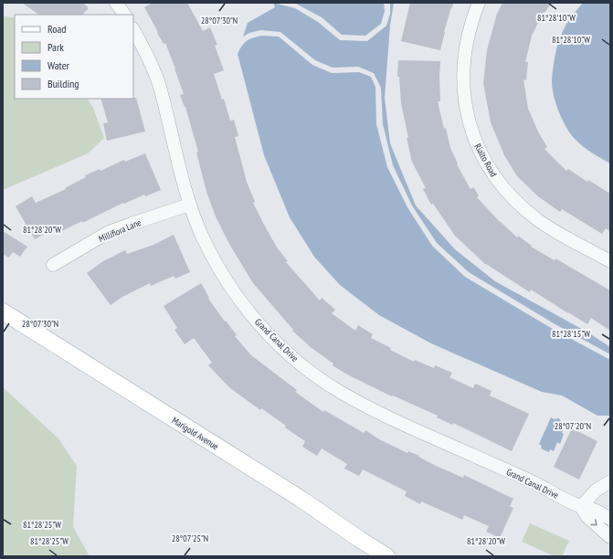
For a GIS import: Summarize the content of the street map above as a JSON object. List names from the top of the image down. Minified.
{"streets":{"main road":["Marigold Avenue"],"street":["Rialto Road","Millifiora Lane","Grand Canal Drive"]},"crossings":[["Millifiora Lane","Grand Canal Drive"]],"legend":["Road","Park","Water","Building"],"coordinates":["81°28'10\"W","28°07'30\"N","81°28'20\"W","81°28'15\"W","28°07'20\"N","81°28'25\"W","28°07'25\"N"]}
